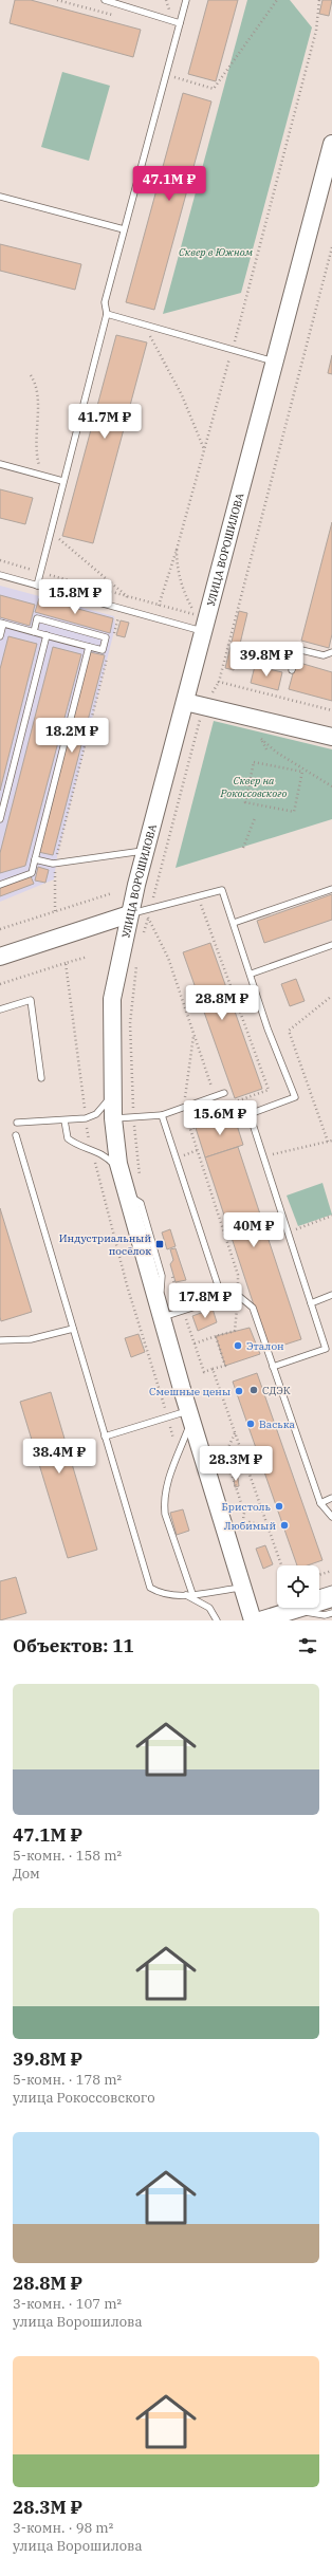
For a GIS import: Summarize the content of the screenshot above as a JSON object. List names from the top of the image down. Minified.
{"streets":{"main road":["УЛИЦА ВОРОШИЛОВА"]},"parks":["Сквер в Южном","Сквер на Рокоссовского"],"places":{"transit":["Индустриальный посёлок"],"other":["Эталон","СДЭК","Смешные цены","Васька","Бристоль","Любимый"]},"page":{"price":["47.1M ₽","41.7M ₽","15.8M ₽","39.8M ₽","18.2M ₽","28.8M ₽","15.6M ₽","40M ₽","17.8M ₽","38.4M ₽","28.3M ₽"],"heading":"Объектов: 11","list":[{"name":"47.1M ₽","note":"5-комн. · 158 m² · Дом"},{"name":"39.8M ₽","note":"5-комн. · 178 m² · улица Рокоссовского"},{"name":"28.8M ₽","note":"3-комн. · 107 m² · улица Ворошилова"},{"name":"28.3M ₽","note":"3-комн. · 98 m² · улица Ворошилова"}]}}
